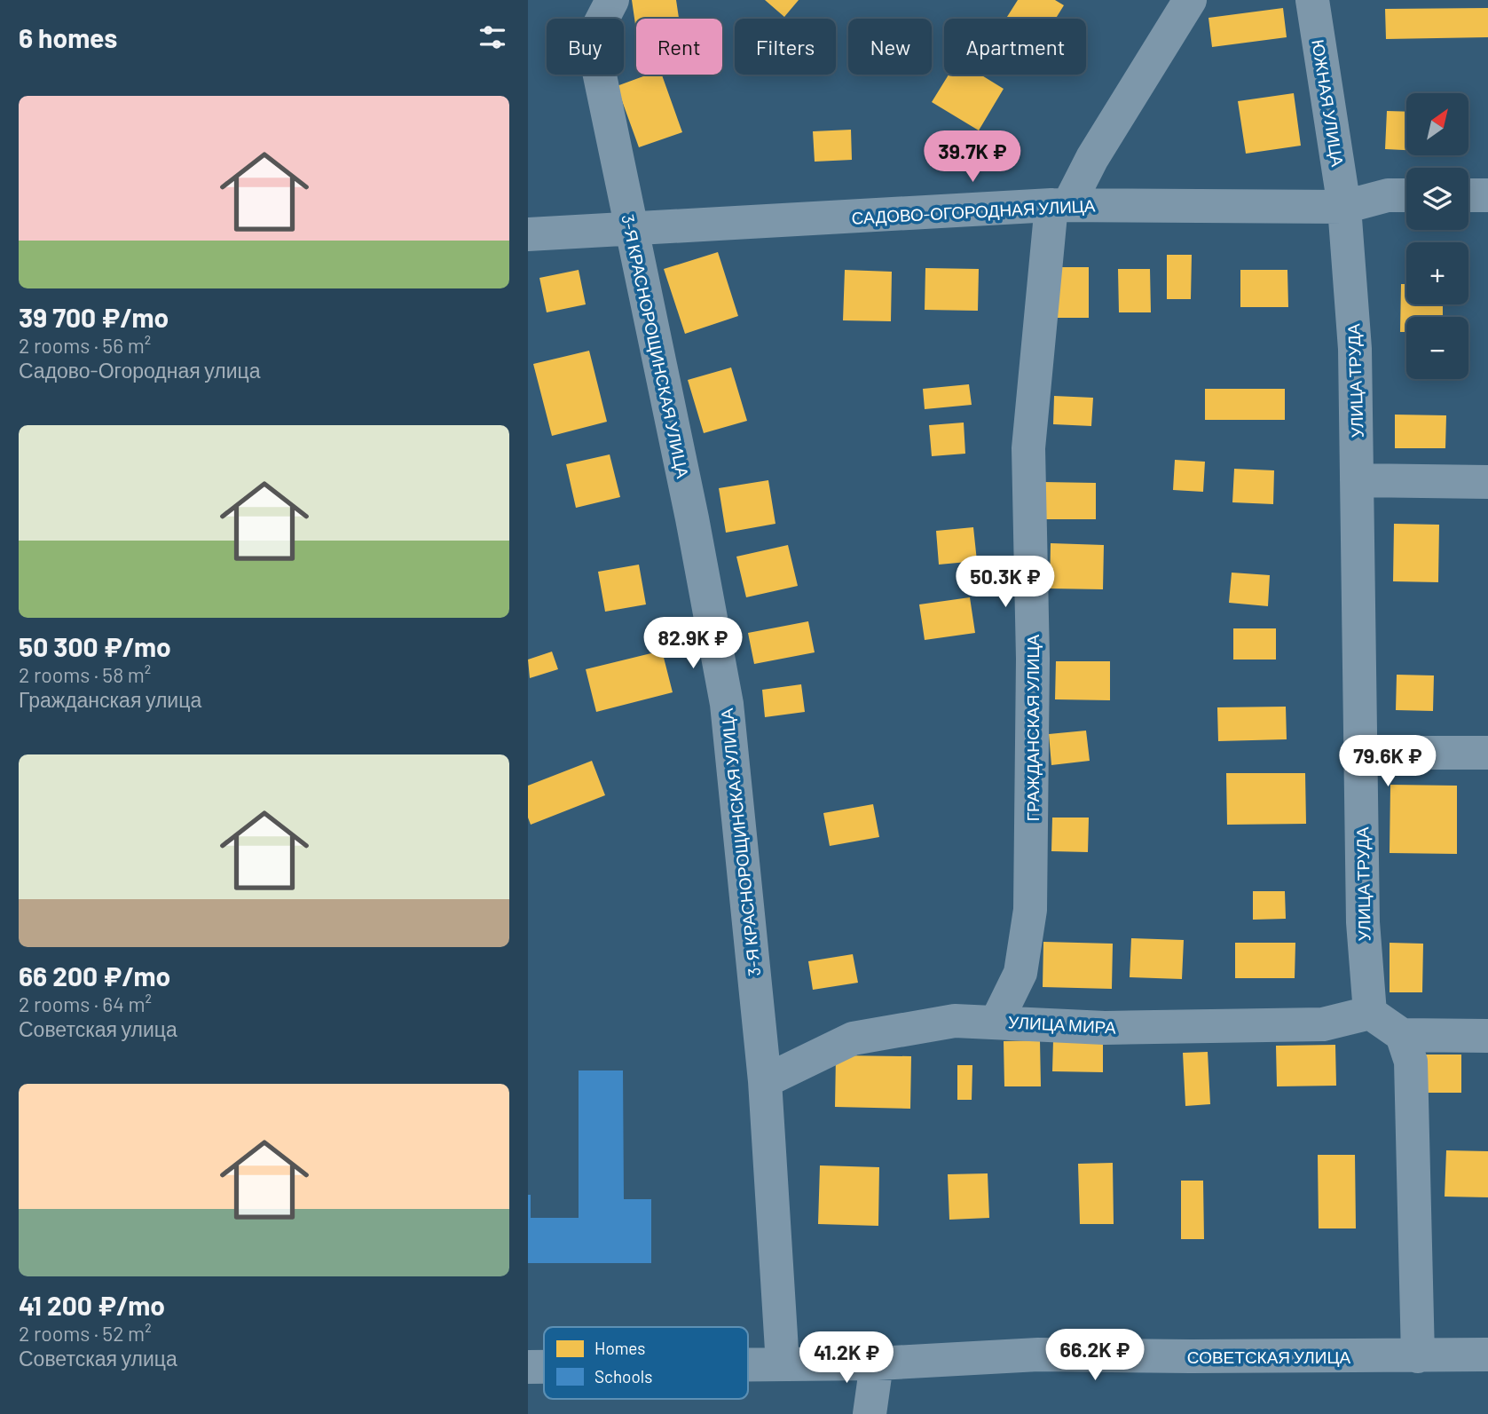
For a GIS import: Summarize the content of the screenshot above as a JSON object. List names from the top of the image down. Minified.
{"streets":{"street":["ЮЖНАЯ УЛИЦА","САДОВО-ОГОРОДНАЯ УЛИЦА","3-Я КРАСНОРОЩИНСКАЯ УЛИЦА","УЛИЦА ТРУДА","ГРАЖДАНСКАЯ УЛИЦА","УЛИЦА МИРА","СОВЕТСКАЯ УЛИЦА"]},"crossings":[["ЮЖНАЯ УЛИЦА","САДОВО-ОГОРОДНАЯ УЛИЦА"],["ЮЖНАЯ УЛИЦА","УЛИЦА ТРУДА"],["САДОВО-ОГОРОДНАЯ УЛИЦА","3-Я КРАСНОРОЩИНСКАЯ УЛИЦА"],["САДОВО-ОГОРОДНАЯ УЛИЦА","УЛИЦА ТРУДА"],["САДОВО-ОГОРОДНАЯ УЛИЦА","ГРАЖДАНСКАЯ УЛИЦА"],["3-Я КРАСНОРОЩИНСКАЯ УЛИЦА","УЛИЦА МИРА"],["3-Я КРАСНОРОЩИНСКАЯ УЛИЦА","СОВЕТСКАЯ УЛИЦА"],["УЛИЦА ТРУДА","УЛИЦА МИРА"],["ГРАЖДАНСКАЯ УЛИЦА","УЛИЦА МИРА"]],"legend":["Homes","Schools"],"north":"top right","page":{"heading":"6 homes","chip":["Buy","Rent","Filters","New","Apartment"],"list":[{"name":"39 700 ₽/mo","note":"2 rooms · 56 m² · Садово-Огородная улица"},{"name":"50 300 ₽/mo","note":"2 rooms · 58 m² · Гражданская улица"},{"name":"66 200 ₽/mo","note":"2 rooms · 64 m² · Советская улица"},{"name":"41 200 ₽/mo","note":"2 rooms · 52 m² · Советская улица"}],"map_buttons":["+","−"],"price":["39.7K ₽","50.3K ₽","82.9K ₽","79.6K ₽","66.2K ₽","41.2K ₽"]}}
